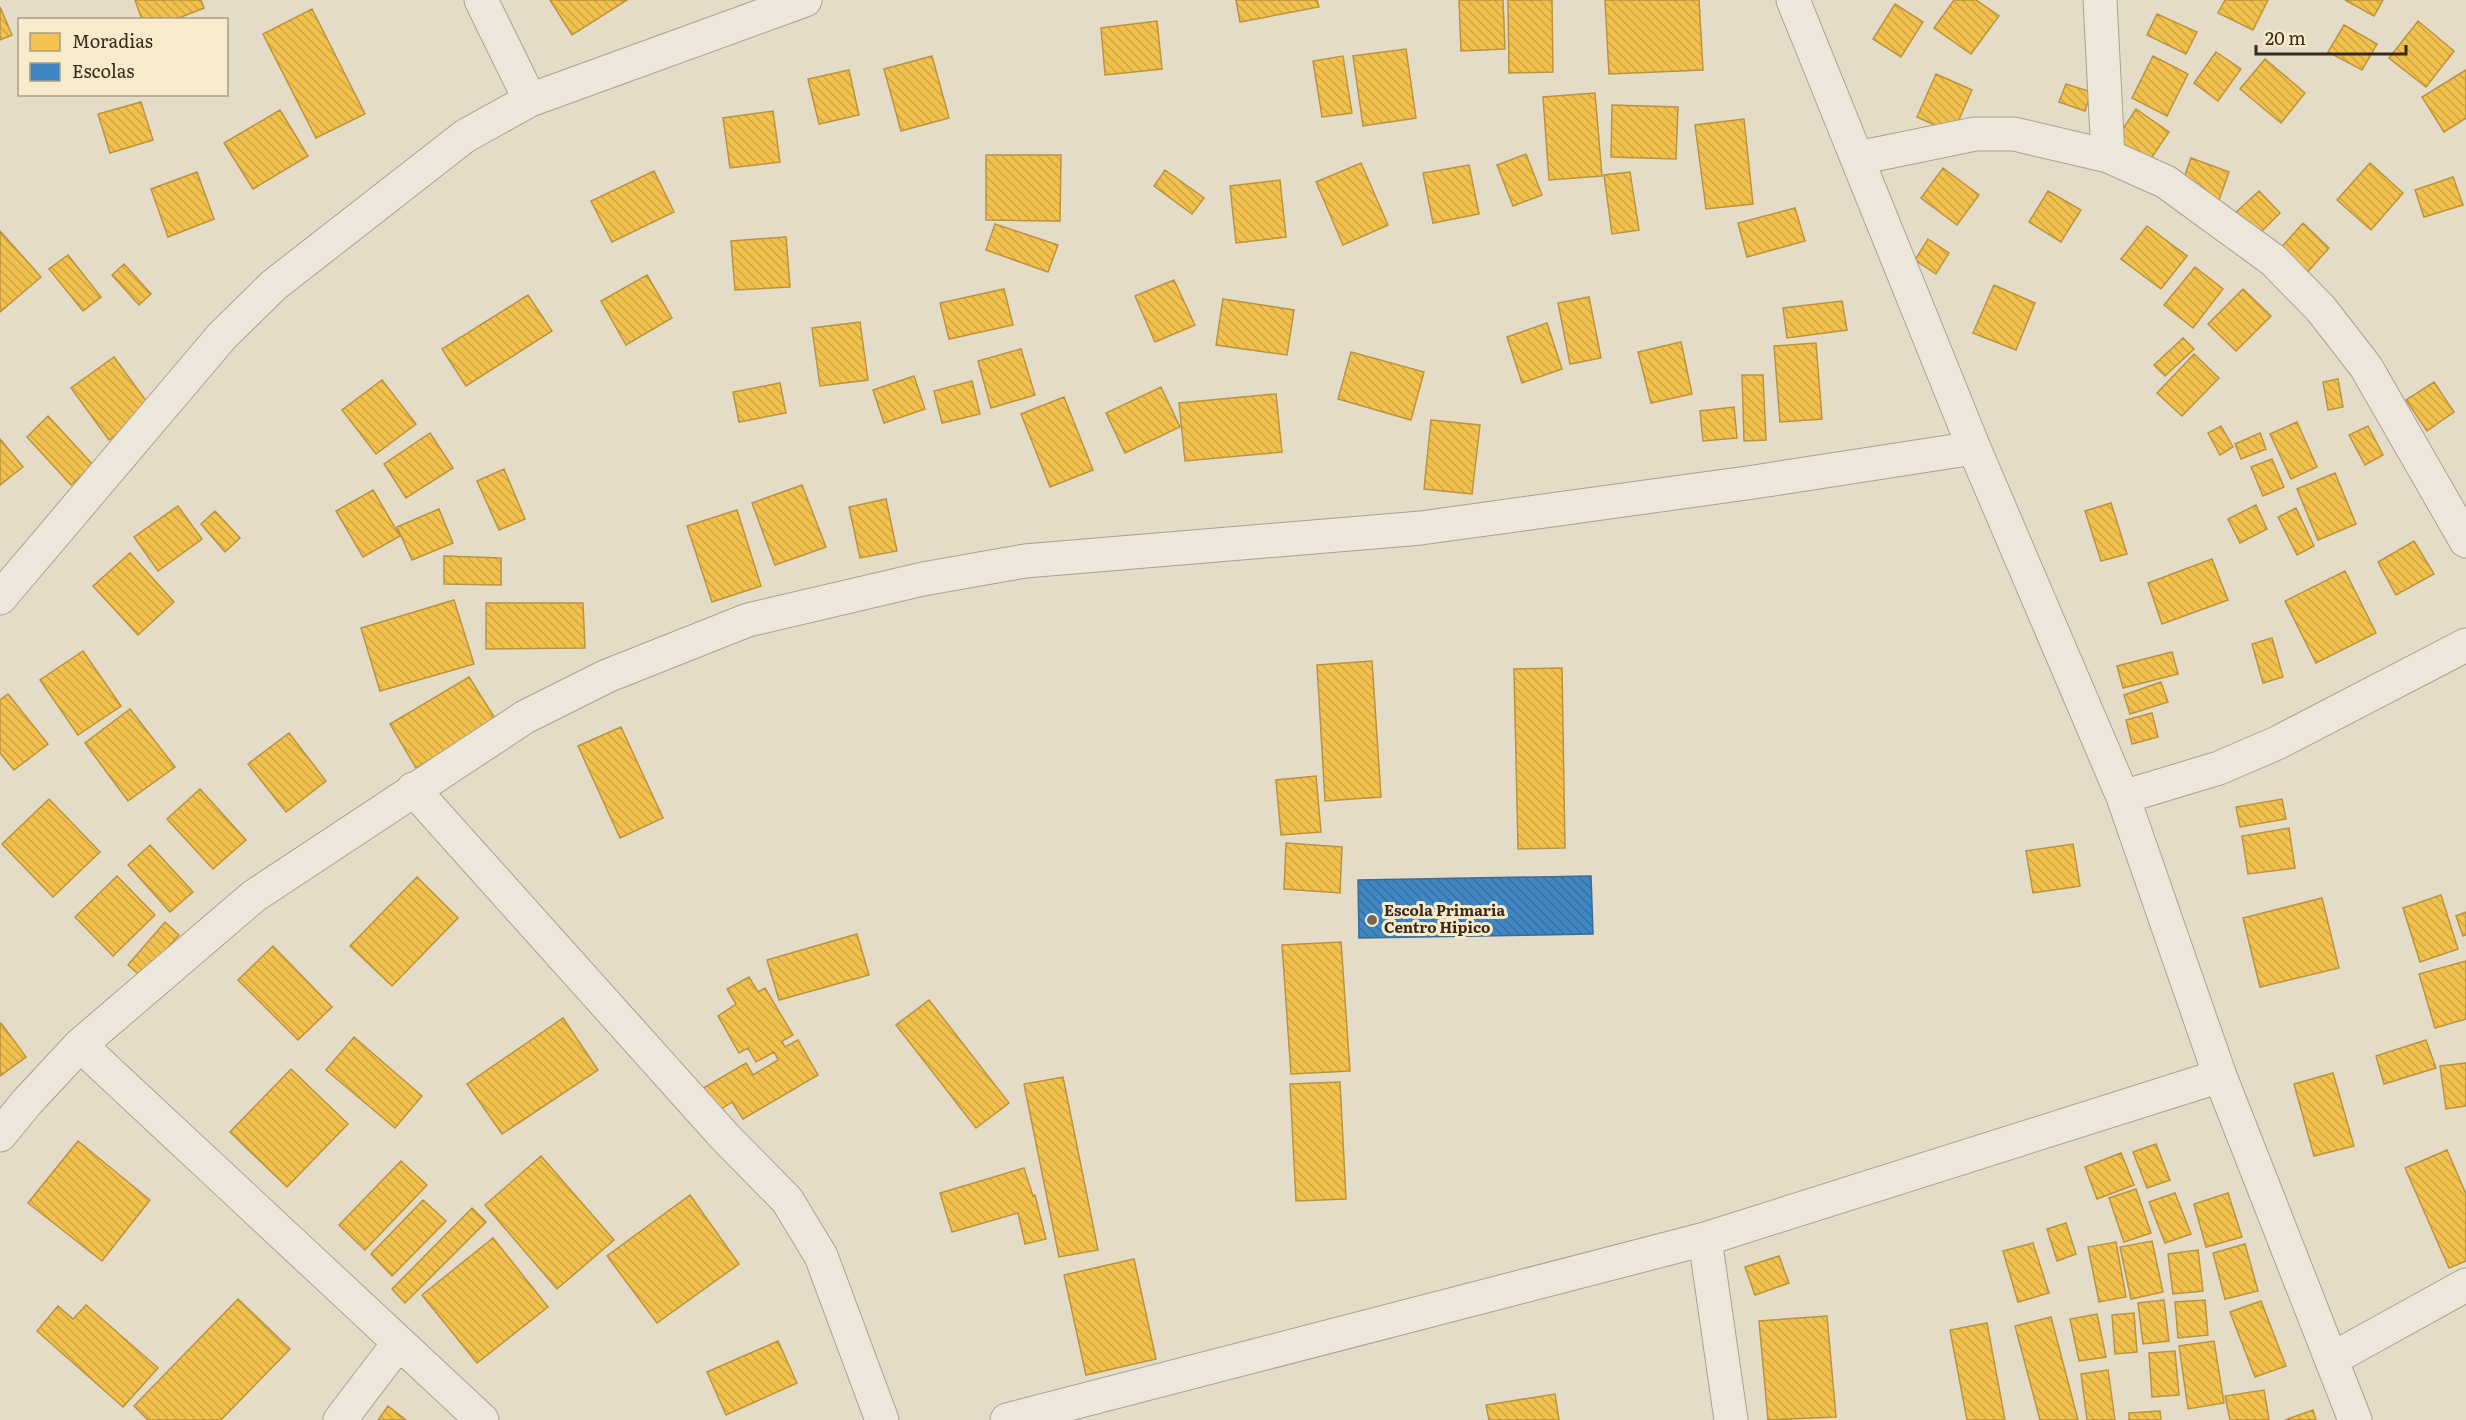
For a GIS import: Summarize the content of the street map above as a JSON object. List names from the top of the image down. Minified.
{"places":["Escola Primaria Centro Hipico"],"legend":["Moradias","Escolas"],"scale_bar":"20 m"}
